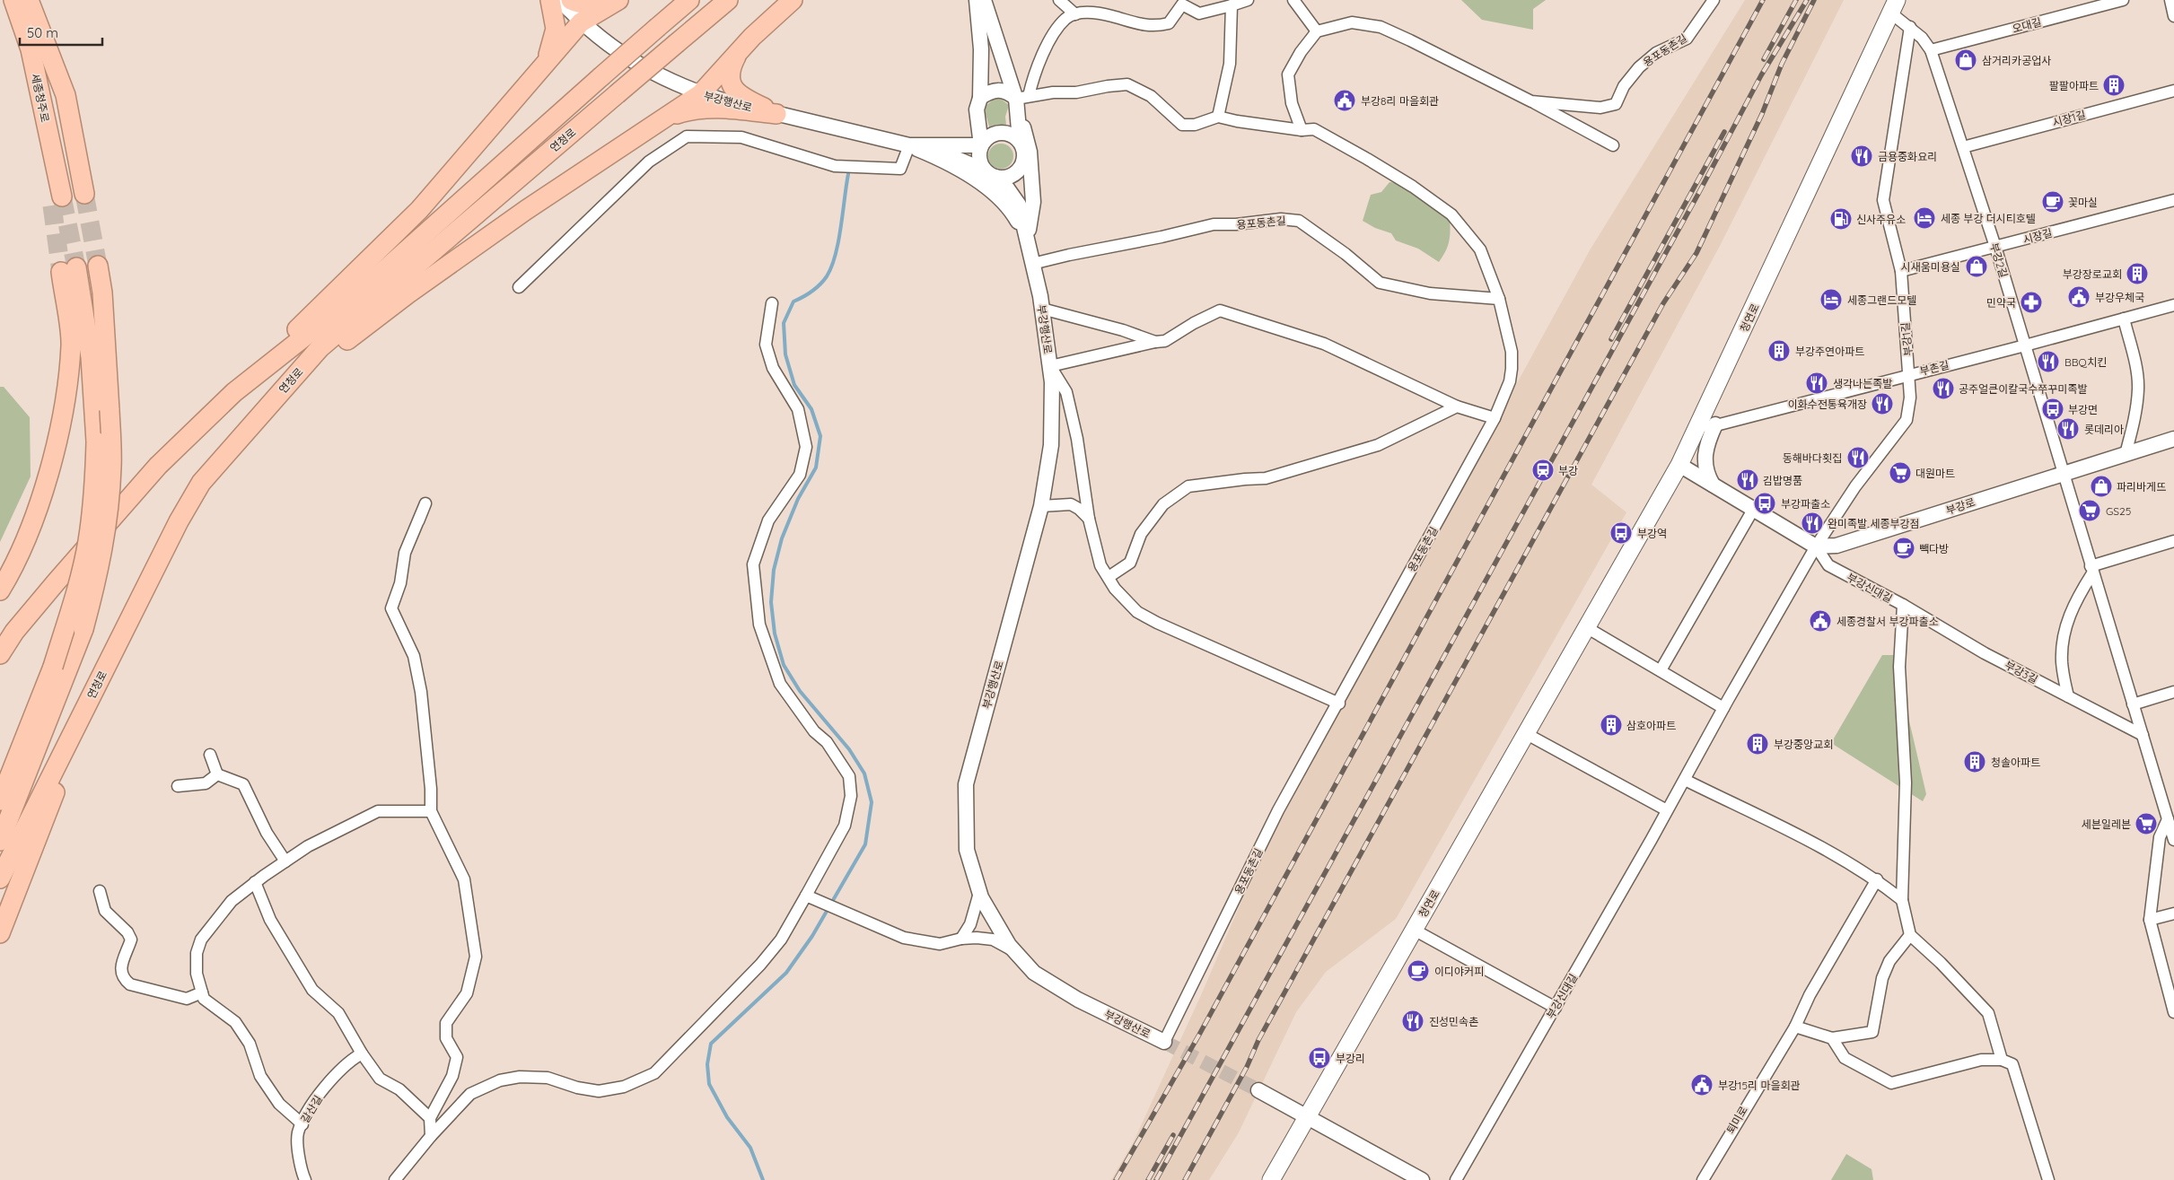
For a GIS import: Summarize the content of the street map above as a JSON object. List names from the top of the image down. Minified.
{"streets":{"highway":["세종청주로","연청로"],"main road":["청연로"],"street":["오대길","용포동촌길","부강행산로","시장1길","시장길","부강2길","부강1길","부촌길","부강로","부강신대길","부강3길","갈산길","퇴미로"]},"crossings":[["오대길","부강2길"],["용포동촌길","부강행산로"],["시장1길","부강2길"],["시장길","부강2길"],["시장길","부강1길"],["부강2길","청연로"],["부강2길","부강1길"],["부강2길","부촌길"],["부강2길","부강로"],["청연로","부촌길"],["부강1길","부촌길"],["부강1길","부강로"],["부강1길","부강신대길"],["부강로","부강신대길"],["부강신대길","부강3길"]],"places":{"shop":["삼거리카공업사","시새움미용실","파리바게뜨"],"building":["팔팔아파트","부강장로교회","부강주연아파트","삼호아파트","부강중앙교회","청솔아파트"],"public building":["부강8리 마을회관","부강우체국","세종경찰서 부강파출소","부강15리 마을회관"],"restaurant":["금용중화요리","BBQ치킨","생각나는족발","공주얼큰이칼국수쭈꾸미족발","이화수전통육개장","롯데리아","동해바다횟집","김밥명품","완미족발 세종부강점","진성민속촌"],"cafe":["꽃마실","빽다방","이디야커피"],"hotel":["세종 부강 더시티호텔","세종그랜드모텔"],"fuel station":["신사주유소"],"pharmacy":["민약국"],"bus stop":["부강면","부강파출소","부강역","부강리"],"station":["부강"],"supermarket":["대원마트","GS25","세븐일레븐"]},"scale_bar":"50 m"}
